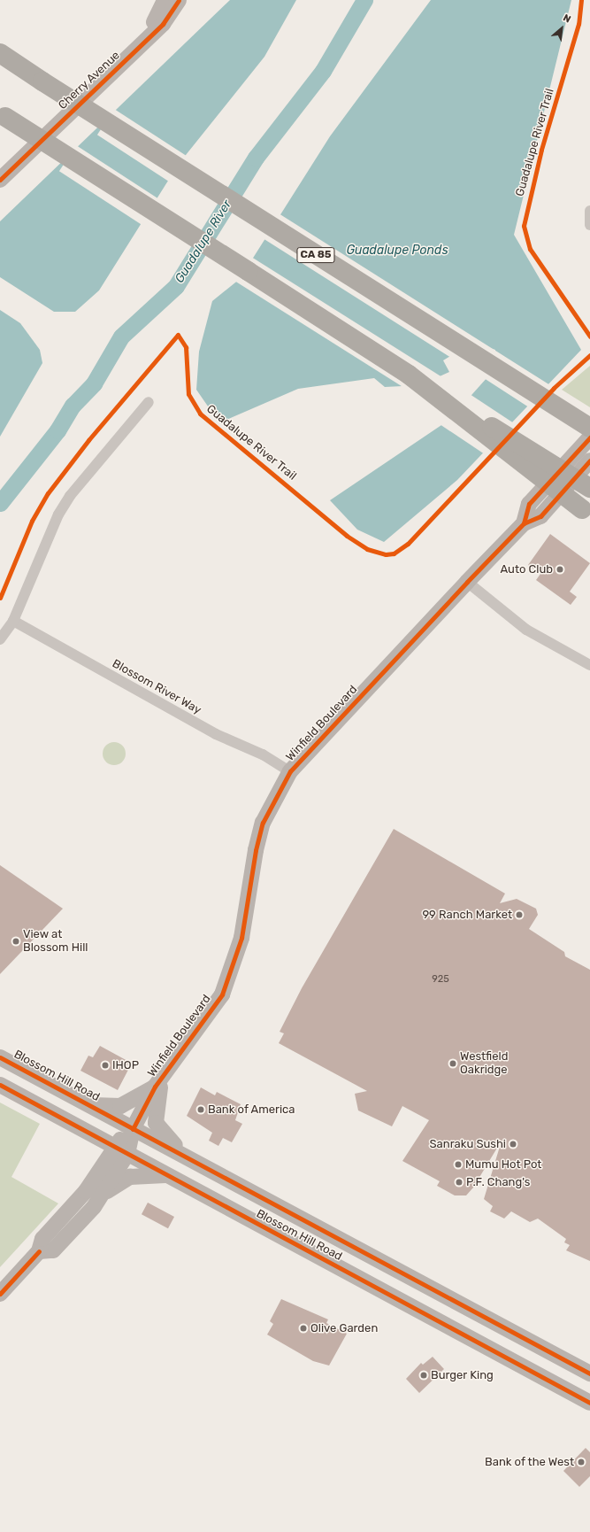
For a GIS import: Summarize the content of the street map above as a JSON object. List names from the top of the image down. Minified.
{"streets":{"highway":["CA 85"],"street":["Cherry Avenue","Blossom River Way","Winfield Boulevard","Blossom Hill Road"],"cycle path":["Guadalupe River Trail"]},"crossings":[["Blossom River Way","Winfield Boulevard"],["Winfield Boulevard","Blossom Hill Road"]],"water":["Guadalupe River","Guadalupe Ponds"],"places":["Auto Club","99 Ranch Market","View at Blossom Hill","Westfield Oakridge","IHOP","Bank of America","Sanraku Sushi","Mumu Hot Pot","P.F. Chang's","Olive Garden","Burger King","Bank of the West"],"house_numbers":["925"],"north":"top right"}
